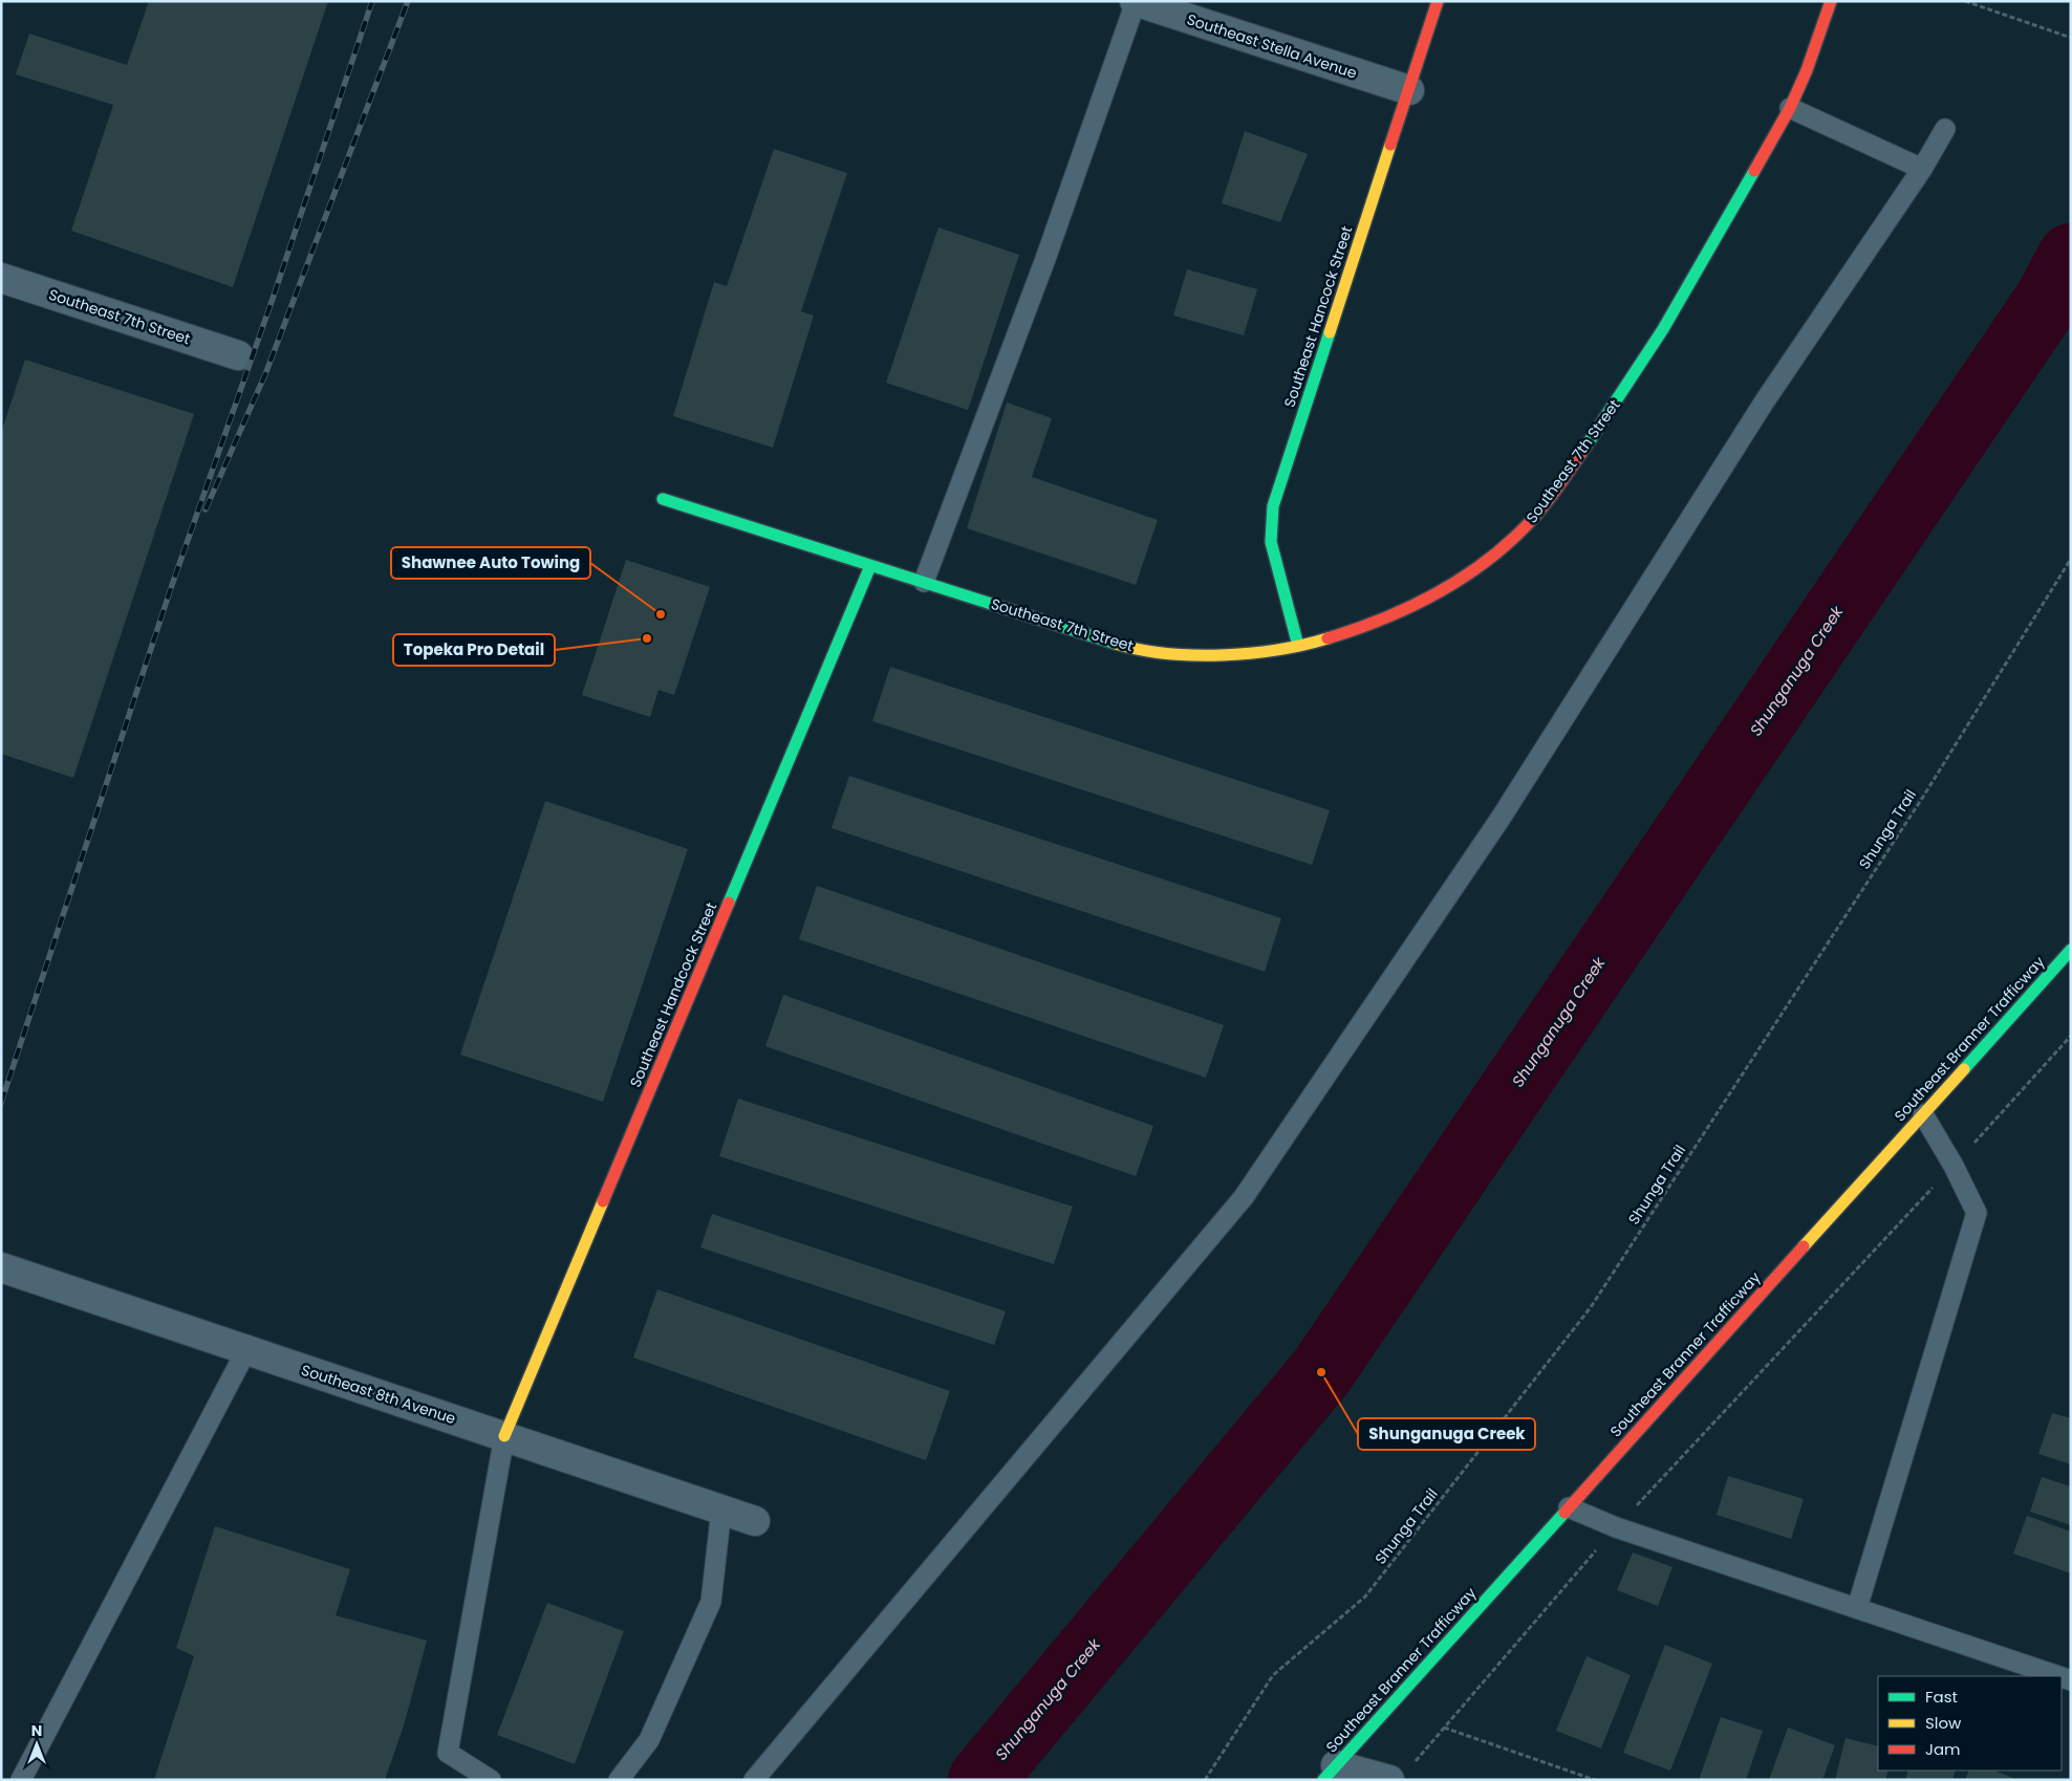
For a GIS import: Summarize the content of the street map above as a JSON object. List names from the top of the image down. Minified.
{"streets":{"street":["Southeast Stella Avenue","Southeast 7th Street","Southeast Hancock Street","Southeast Handcock Street","Southeast Branner Trafficway","Southeast 8th Avenue"],"path":["Shunga Trail"]},"crossings":[["Southeast Stella Avenue","Southeast Hancock Street"],["Southeast 7th Street","Southeast Hancock Street"],["Southeast 7th Street","Southeast Handcock Street"],["Southeast Handcock Street","Southeast 8th Avenue"]],"water":["Shunganuga Creek"],"places":["Shawnee Auto Towing","Topeka Pro Detail","Shunganuga Creek"],"legend":["Fast","Slow","Jam"],"north":"top"}
